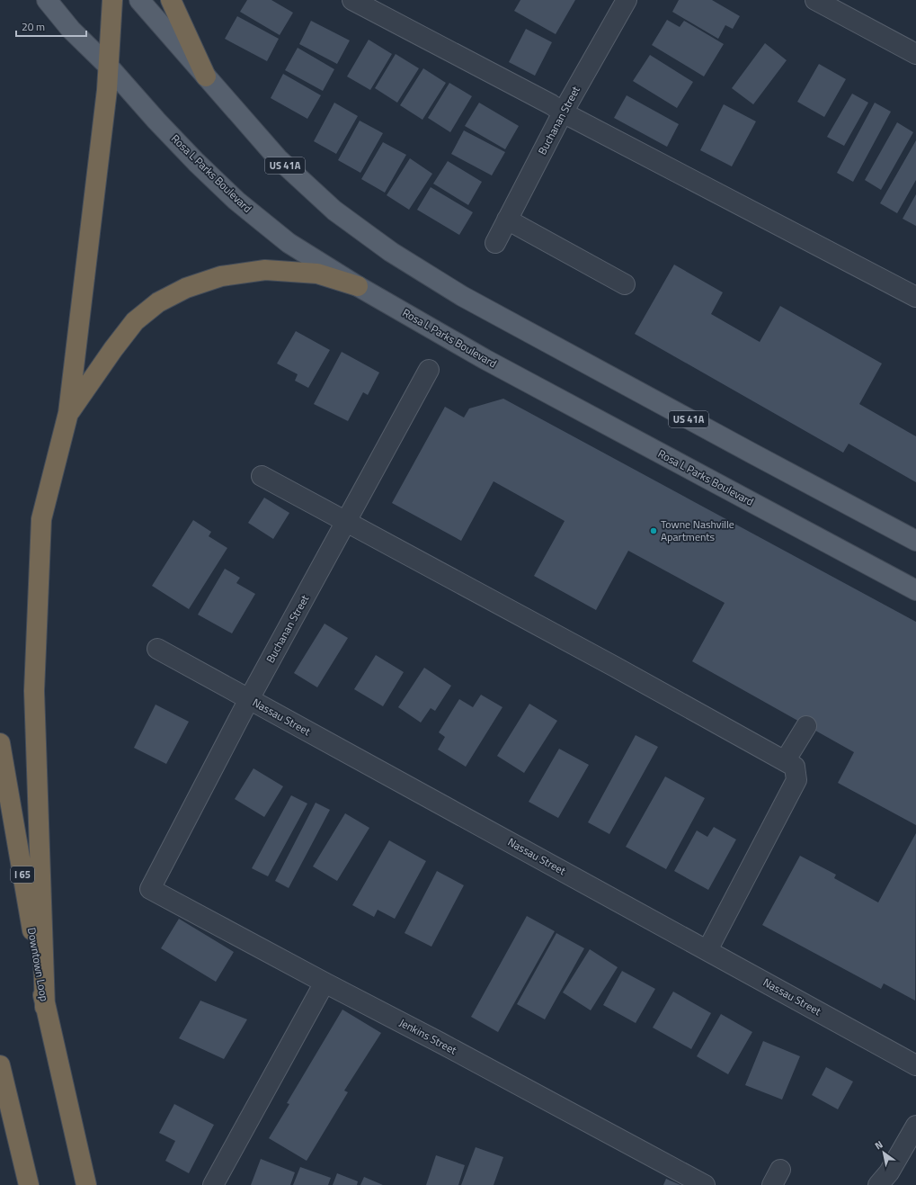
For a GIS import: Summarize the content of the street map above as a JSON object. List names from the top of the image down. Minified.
{"streets":{"highway":["I 65","Downtown Loop"],"main road":["US 41A","Rosa L Parks Boulevard"],"street":["Buchanan Street","Nassau Street","Jenkins Street"]},"crossings":[["Buchanan Street","Nassau Street"],["Buchanan Street","Jenkins Street"]],"places":["Towne Nashville Apartments"],"scale_bar":"20 m","north":"top left"}
